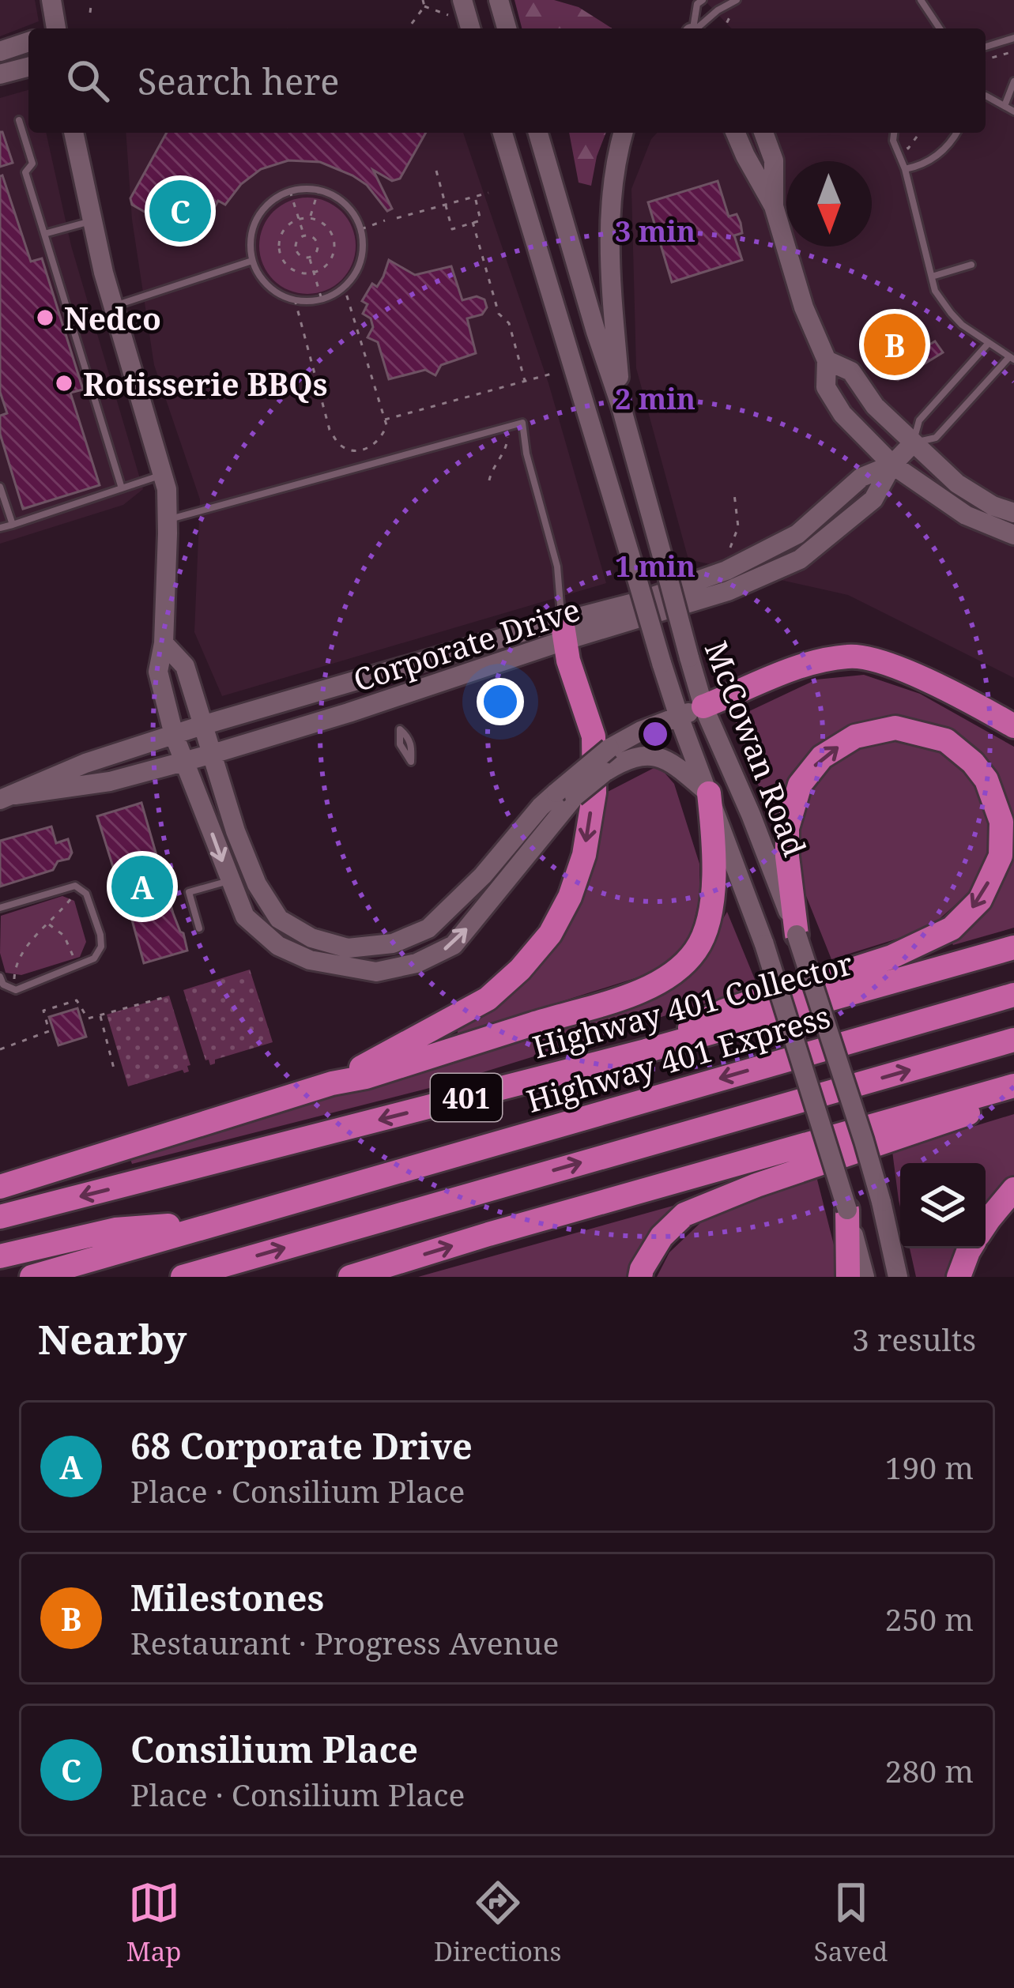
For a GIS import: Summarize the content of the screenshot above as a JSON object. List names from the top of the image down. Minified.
{"streets":{"highway":["Highway 401 Collector","Highway 401 Express","401"],"street":["Corporate Drive","McCowan Road"]},"places":["Nedco","Rotisserie BBQs"],"north":"bottom","page":{"search":"Search here","pins":["C","B","A"],"heading":["Nearby","3 results"],"list":[{"mark":"A","name":"68 Corporate Drive","note":"Place · Consilium Place","value":"190 m"},{"mark":"B","name":"Milestones","note":"Restaurant · Progress Avenue","value":"250 m"},{"mark":"C","name":"Consilium Place","note":"Place · Consilium Place","value":"280 m"}],"nav":["Map","Directions","Saved"]},"rings":["3 min","2 min","1 min"]}
